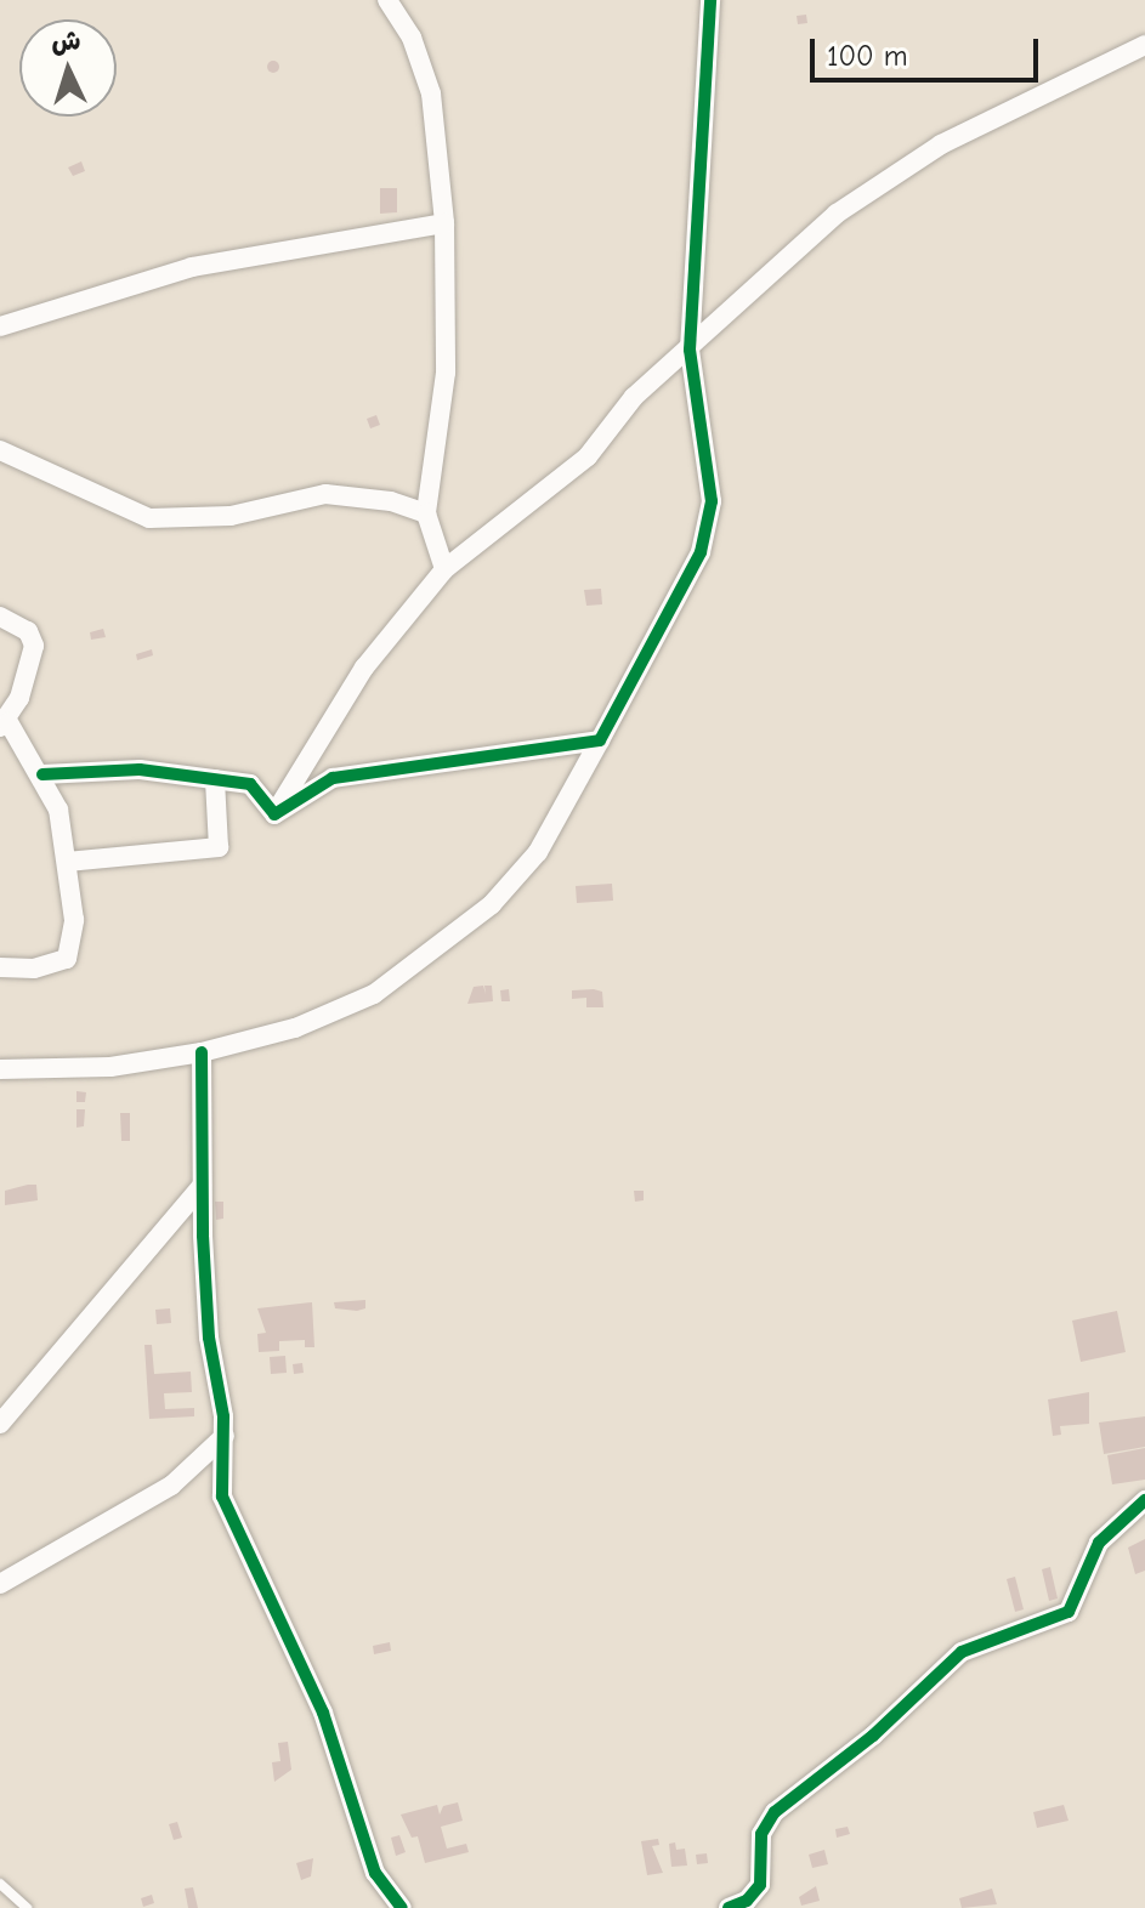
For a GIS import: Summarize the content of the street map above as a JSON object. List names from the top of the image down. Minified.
{"scale_bar":"100 m","north":"top"}
